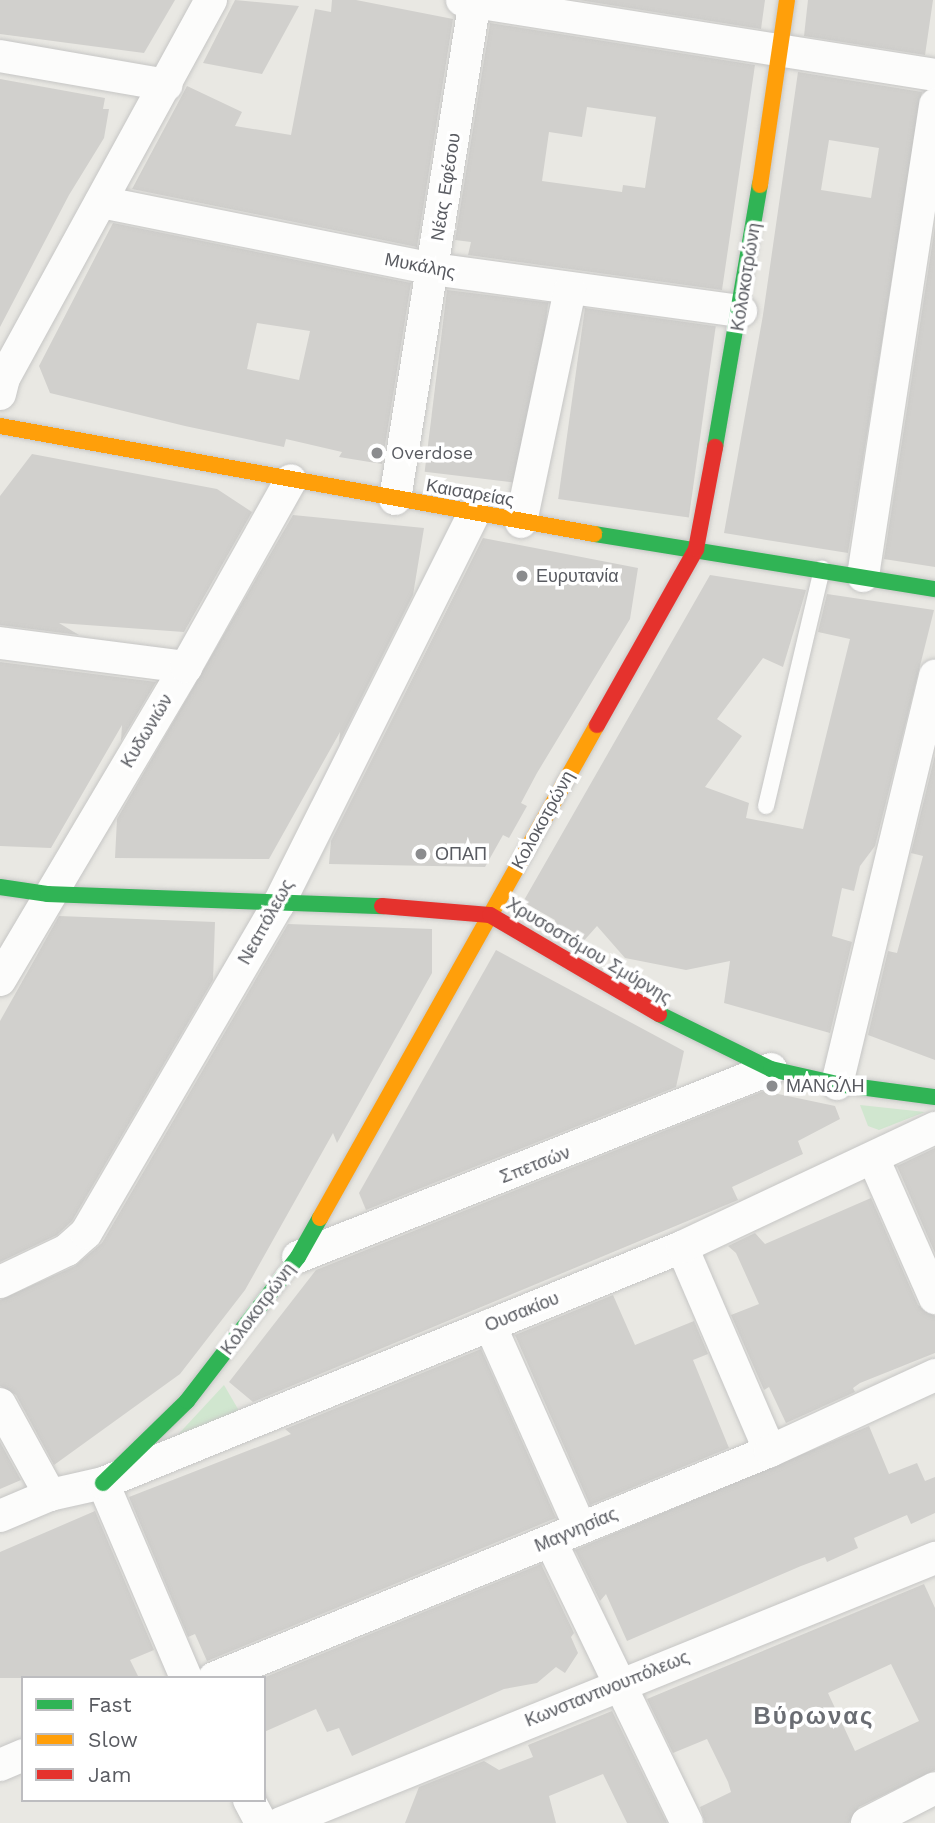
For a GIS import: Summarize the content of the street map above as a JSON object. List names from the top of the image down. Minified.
{"streets":{"street":["Νέας Εφέσου","Μυκάλης","Κολοκοτρώνη","Καισαρείας","Κυδωνιών","Νεαπόλεως","Χρυσοστόμου Σμύρνης","Σπετσών","Ουσακίου","Μαγνησίας","Κωνσταντινουπόλεως"]},"crossings":[["Νέας Εφέσου","Μυκάλης"],["Νέας Εφέσου","Καισαρείας"],["Μυκάλης","Κολοκοτρώνη"],["Κολοκοτρώνη","Καισαρείας"],["Κολοκοτρώνη","Χρυσοστόμου Σμύρνης"],["Κολοκοτρώνη","Σπετσών"],["Κολοκοτρώνη","Ουσακίου"],["Καισαρείας","Κυδωνιών"],["Καισαρείας","Νεαπόλεως"],["Κυδωνιών","Χρυσοστόμου Σμύρνης"],["Νεαπόλεως","Χρυσοστόμου Σμύρνης"],["Χρυσοστόμου Σμύρνης","Σπετσών"]],"districts":["Βύρωνας"],"places":["Overdose","Ευρυτανία","ΟΠΑΠ","ΜΑΝΏΛΗ"],"legend":["Fast","Slow","Jam"]}
